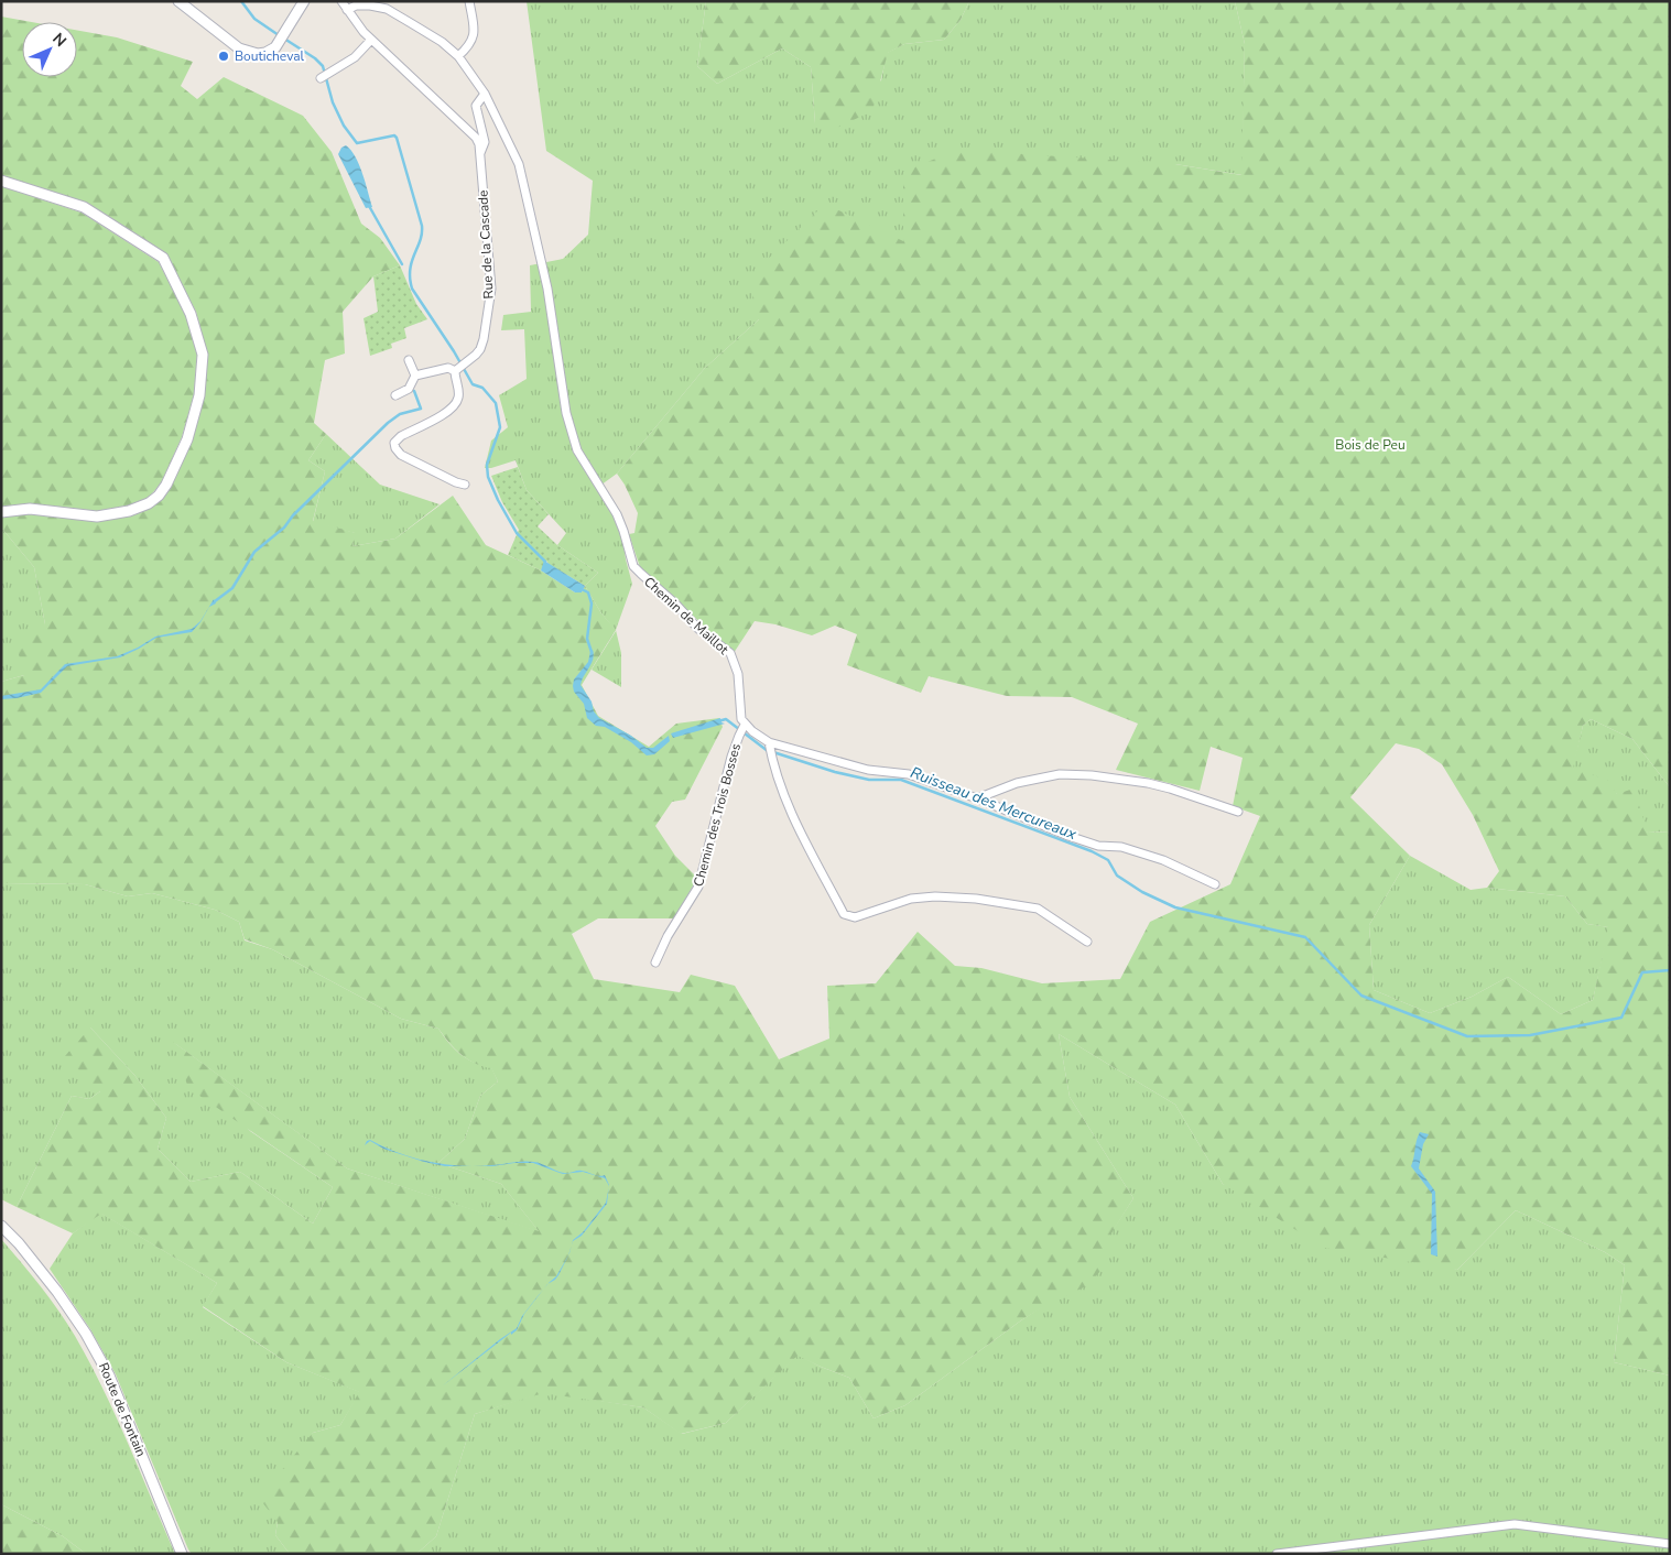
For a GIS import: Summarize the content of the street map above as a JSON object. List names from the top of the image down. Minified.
{"streets":{"street":["Rue de la Cascade","Chemin de Maillot","Chemin des Trois Bosses","Route de Fontain"]},"crossings":[["Rue de la Cascade","Chemin de Maillot"],["Chemin de Maillot","Chemin des Trois Bosses"]],"water":["Ruisseau des Mercureaux"],"parks":["Bois de Peu"],"places":["Bouticheval"],"north":"top right"}
